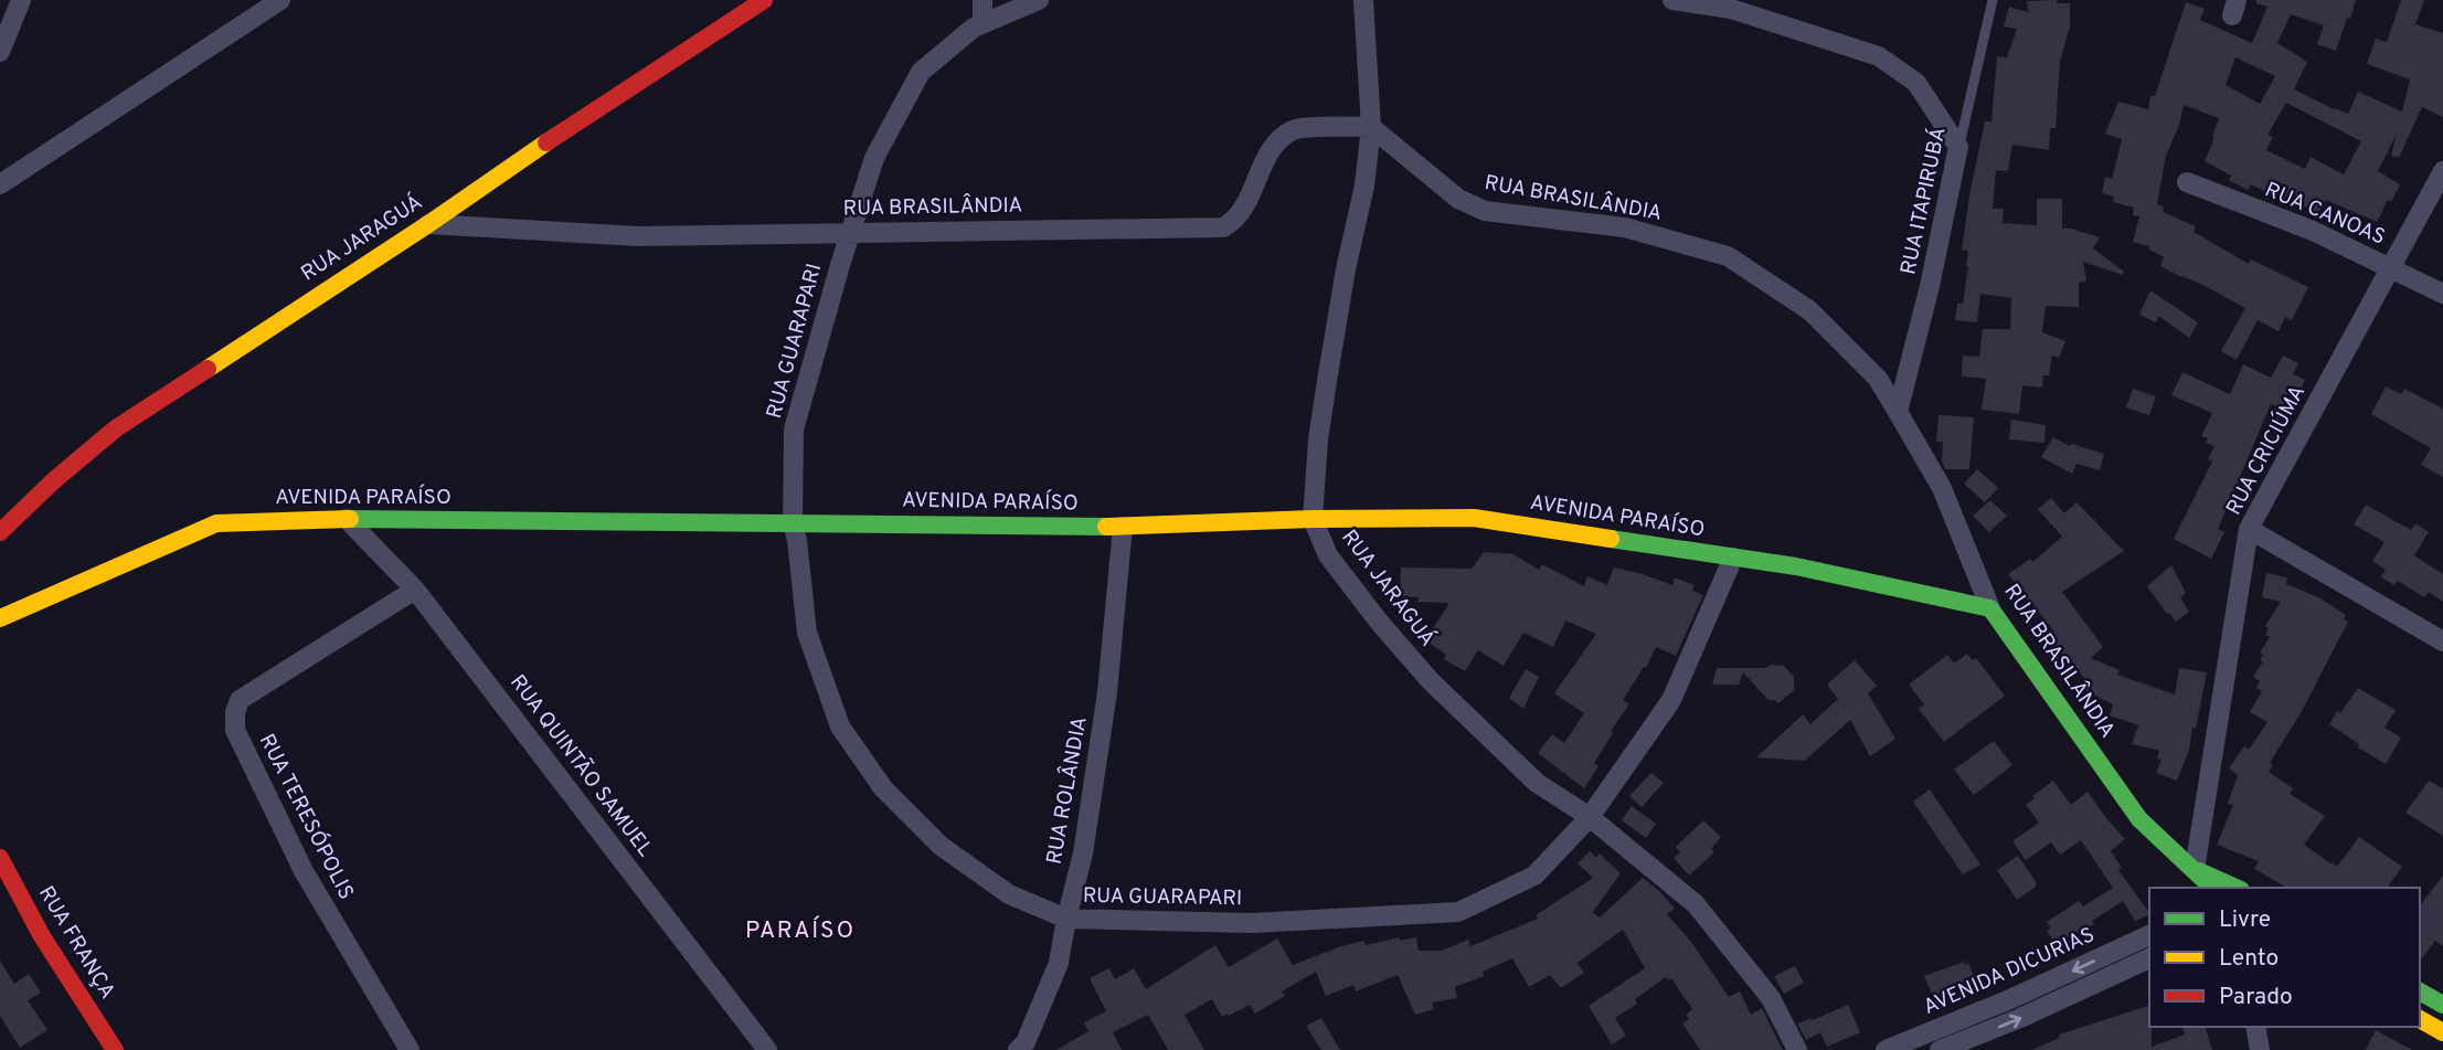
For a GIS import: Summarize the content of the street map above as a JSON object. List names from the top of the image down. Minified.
{"streets":{"main road":["RUA BRASILÂNDIA","RUA JARAGUÁ","AVENIDA PARAÍSO","RUA FRANÇA"],"street":["RUA ITAPIRUBÁ","RUA CANOAS","RUA GUARAPARI","RUA CRICIÚMA","RUA QUINTÃO SAMUEL","RUA ROLÂNDIA","RUA TERESÓPOLIS","AVENIDA DICURIAS"]},"crossings":[["RUA BRASILÂNDIA","RUA ITAPIRUBÁ"],["RUA BRASILÂNDIA","RUA JARAGUÁ"],["RUA BRASILÂNDIA","RUA GUARAPARI"],["RUA BRASILÂNDIA","RUA CRICIÚMA"],["RUA BRASILÂNDIA","AVENIDA PARAÍSO"],["RUA CANOAS","RUA CRICIÚMA"],["RUA JARAGUÁ","RUA GUARAPARI"],["RUA JARAGUÁ","AVENIDA PARAÍSO"],["RUA GUARAPARI","AVENIDA PARAÍSO"],["RUA GUARAPARI","RUA ROLÂNDIA"],["AVENIDA PARAÍSO","RUA QUINTÃO SAMUEL"],["AVENIDA PARAÍSO","RUA ROLÂNDIA"],["RUA QUINTÃO SAMUEL","RUA TERESÓPOLIS"]],"districts":["PARAÍSO"],"legend":["Livre","Lento","Parado"]}
